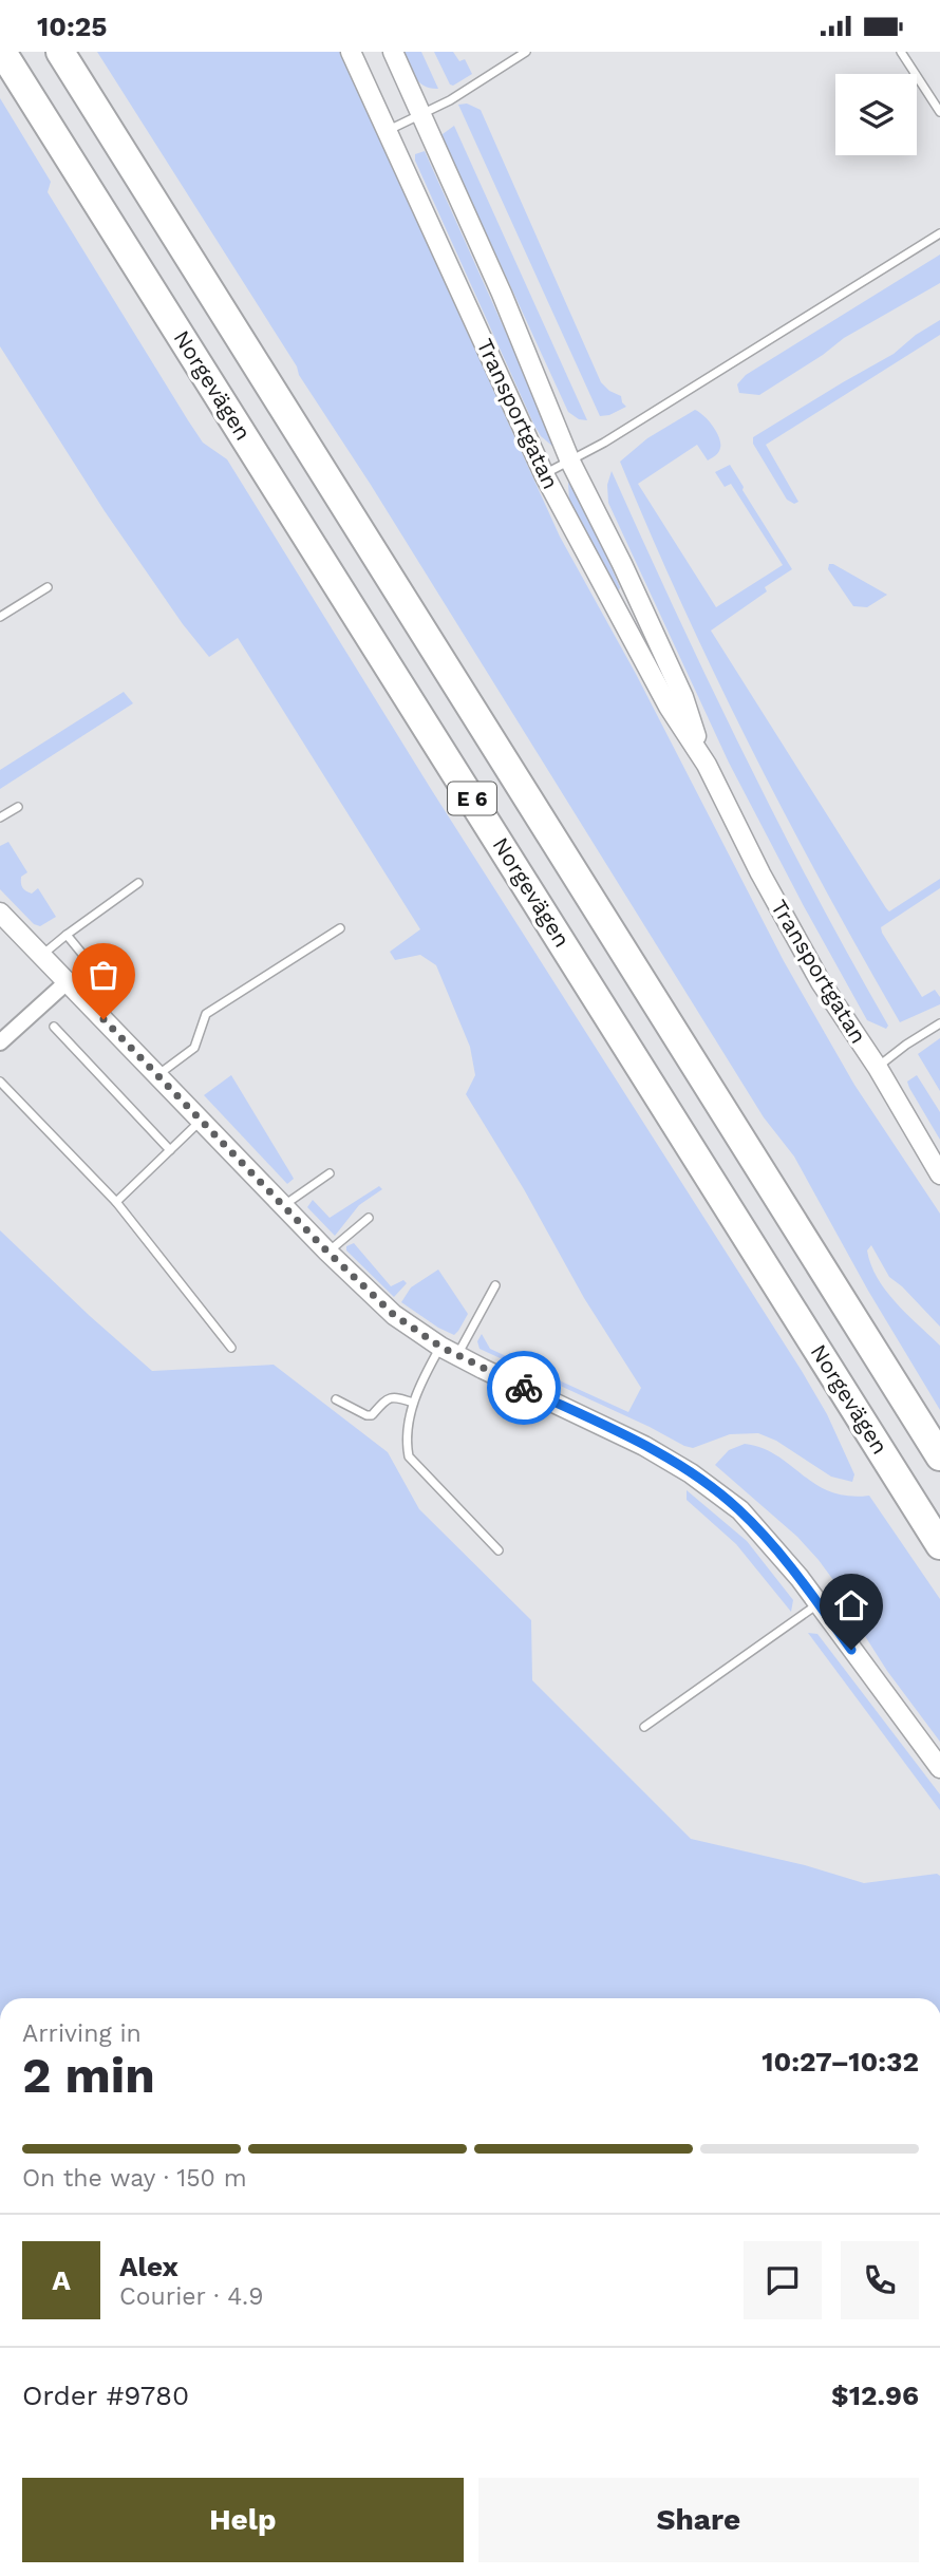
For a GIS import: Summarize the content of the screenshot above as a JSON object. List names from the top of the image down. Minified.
{"streets":{"highway":["Norgevägen","E 6"],"street":["Transportgatan"]},"page":{"status":"10:25","heading":["2 min","Arriving in","10:27–10:32"],"panel":["Alex","Courier · 4.9","Order #9780","$12.96"],"bar":"On the way · 150 m","round":"A","buttons":["Help","Share"]}}
